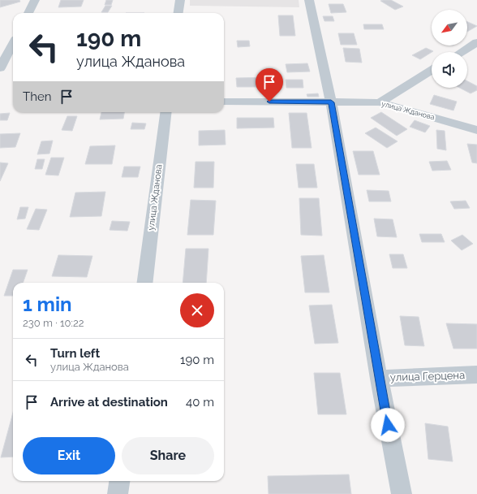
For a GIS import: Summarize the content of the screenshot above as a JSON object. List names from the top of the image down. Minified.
{"streets":{"street":["улица Жданова","улица Герцена"]},"north":"bottom left","page":{"turn":["190 m","улица Жданова"],"then":"Then","heading":["1 min","230 m · 10:22"],"list":[{"name":"Turn left","note":"улица Жданова","value":"190 m"},{"name":"Arrive at destination","value":"40 m"}],"buttons":["Exit","Share"]}}
